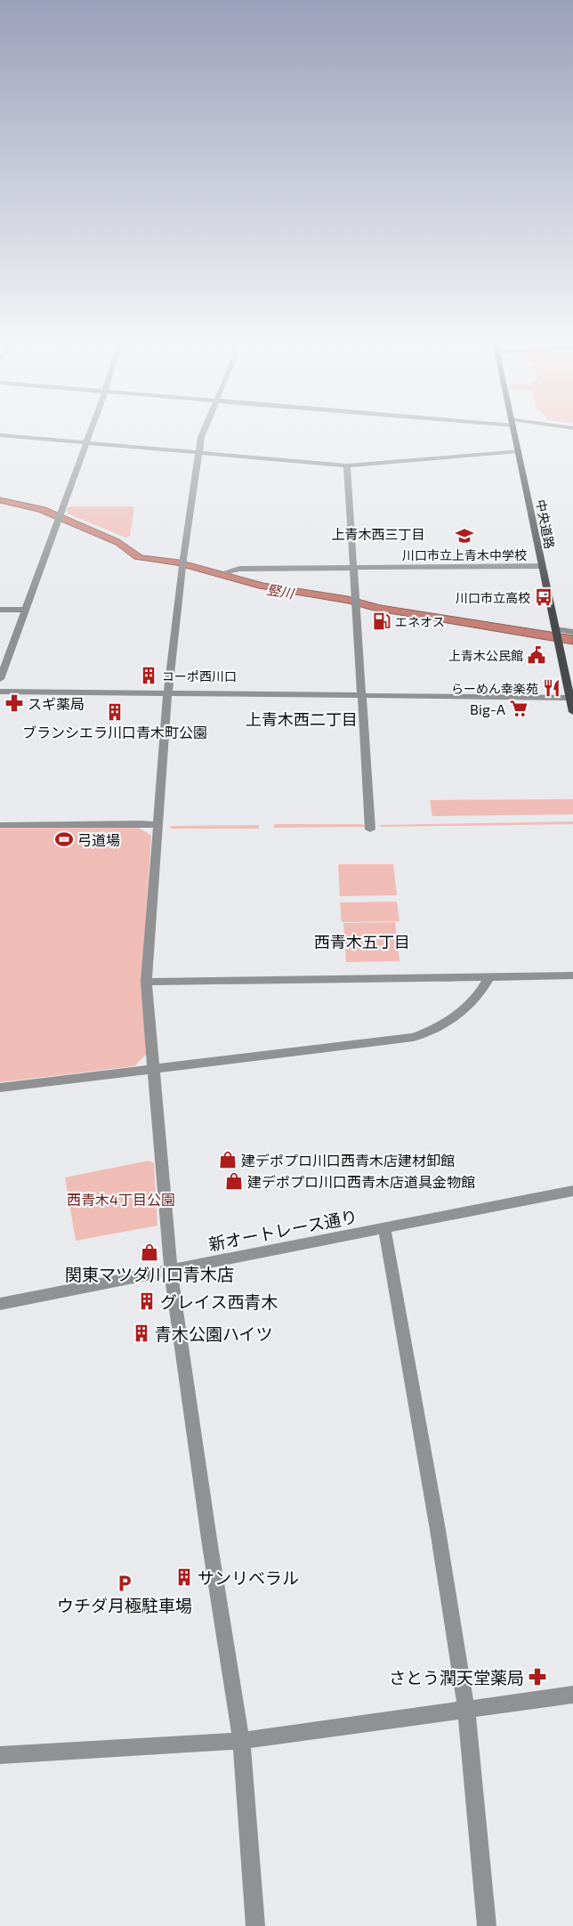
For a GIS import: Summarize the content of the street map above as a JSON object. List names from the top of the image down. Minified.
{"streets":{"main road":["中央道路"],"street":["新オートレース通り"]},"districts":["上青木西三丁目","上青木西二丁目","西青木五丁目"],"water":["竪川"],"parks":["西青木4丁目公園"],"places":{"school or university":["川口市立上青木中学校"],"bus stop":["川口市立高校"],"fuel station":["エネオス"],"public building":["上青木公民館"],"building":["コーポ西川口","ブランシエラ川口青木町公園","グレイス西青木","青木公園ハイツ","サンリベラル"],"restaurant":["らーめん幸楽苑"],"pharmacy":["スギ薬局","さとう潤天堂薬局"],"supermarket":["Big-A"],"sports":["弓道場"],"shop":["建デポプロ川口西青木店建材卸館","建デポプロ川口西青木店道具金物館","関東マツダ川口青木店"],"parking":["ウチダ月極駐車場"]}}
